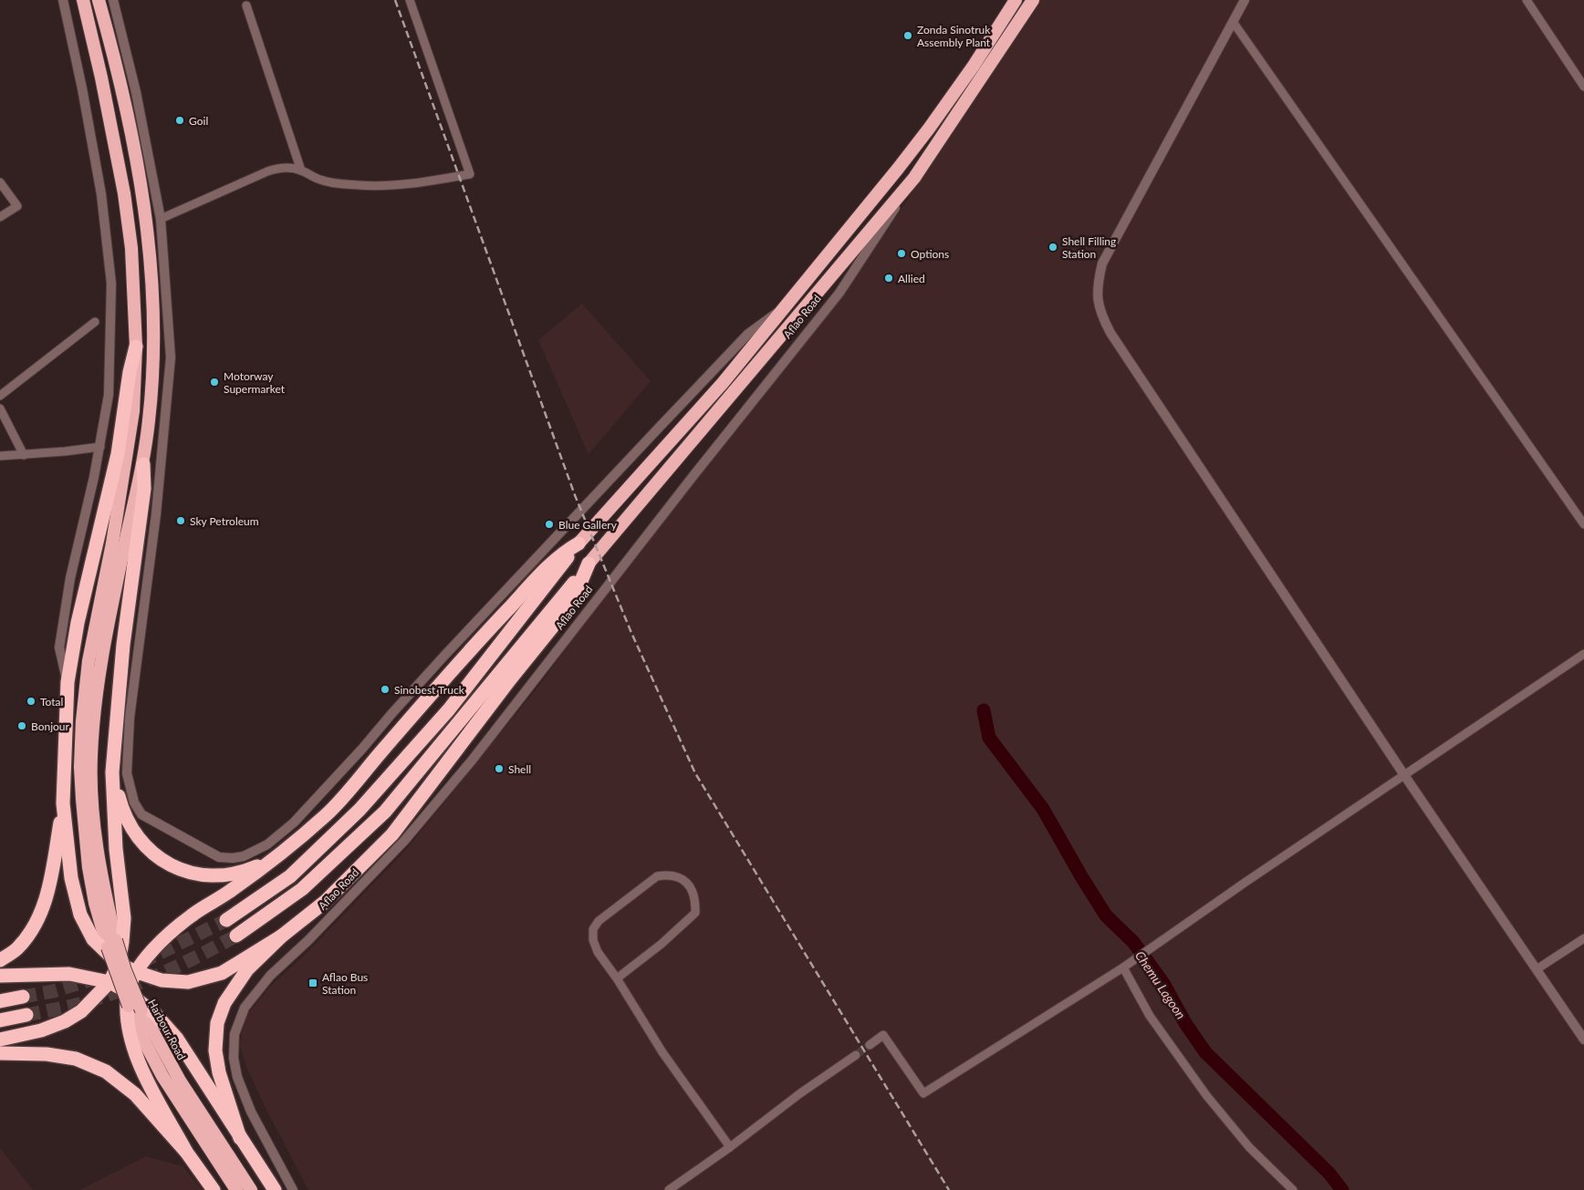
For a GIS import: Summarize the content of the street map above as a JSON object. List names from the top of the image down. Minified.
{"streets":{"highway":["Aflao Road","Harbour Road"]},"water":["Chemu Lagoon"],"places":{"other":["Zonda Sinotruk Assembly Plant","Goil","Shell Filling Station","Options","Allied","Motorway Supermarket","Sky Petroleum","Blue Gallery","Sinobest Truck","Total","Bonjour","Shell"],"transit":["Aflao Bus Station"]}}
